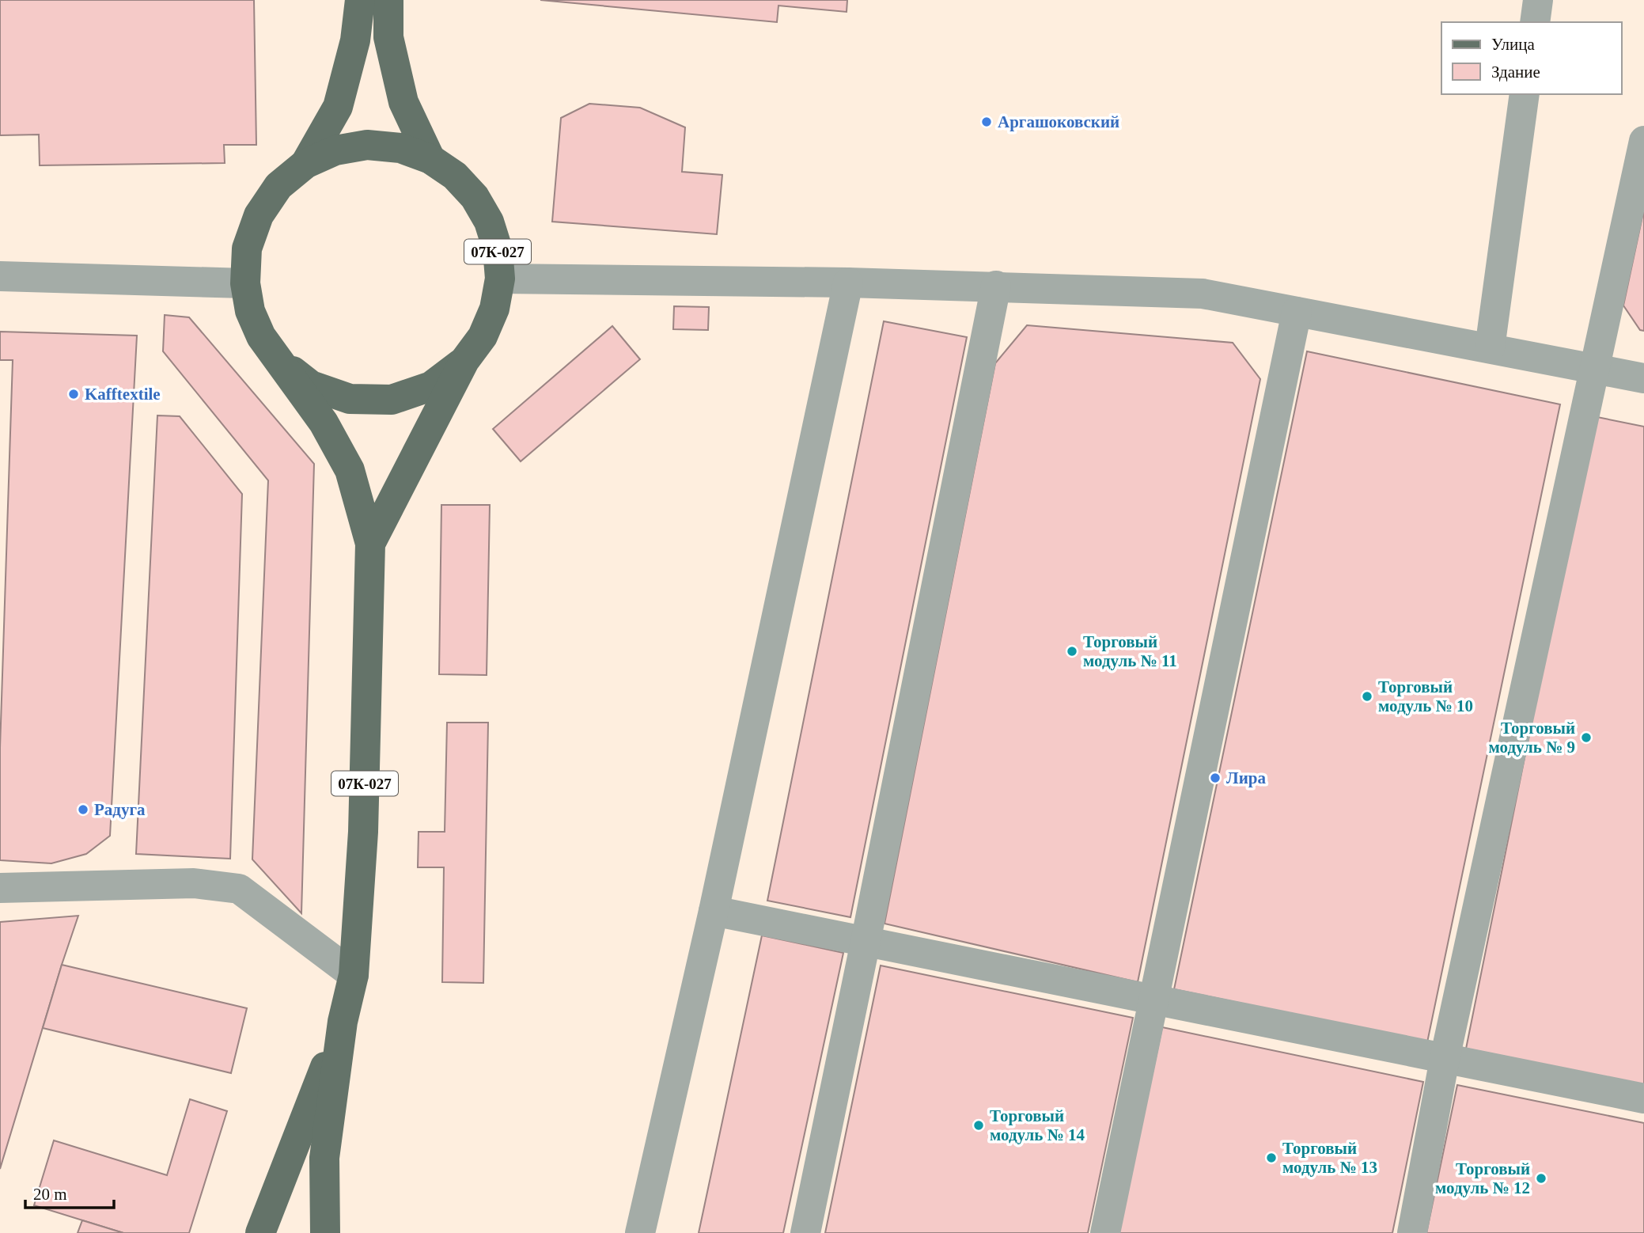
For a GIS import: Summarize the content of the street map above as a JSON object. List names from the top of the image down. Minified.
{"streets":{"main road":["07К-027"]},"places":["Аргашоковский","Kafftextile","Торговый модуль № 11","Торговый модуль № 10","Торговый модуль № 9","Лира","Радуга","Торговый модуль № 14","Торговый модуль № 13","Торговый модуль № 12"],"legend":["Улица","Здание"],"scale_bar":"20 m"}
